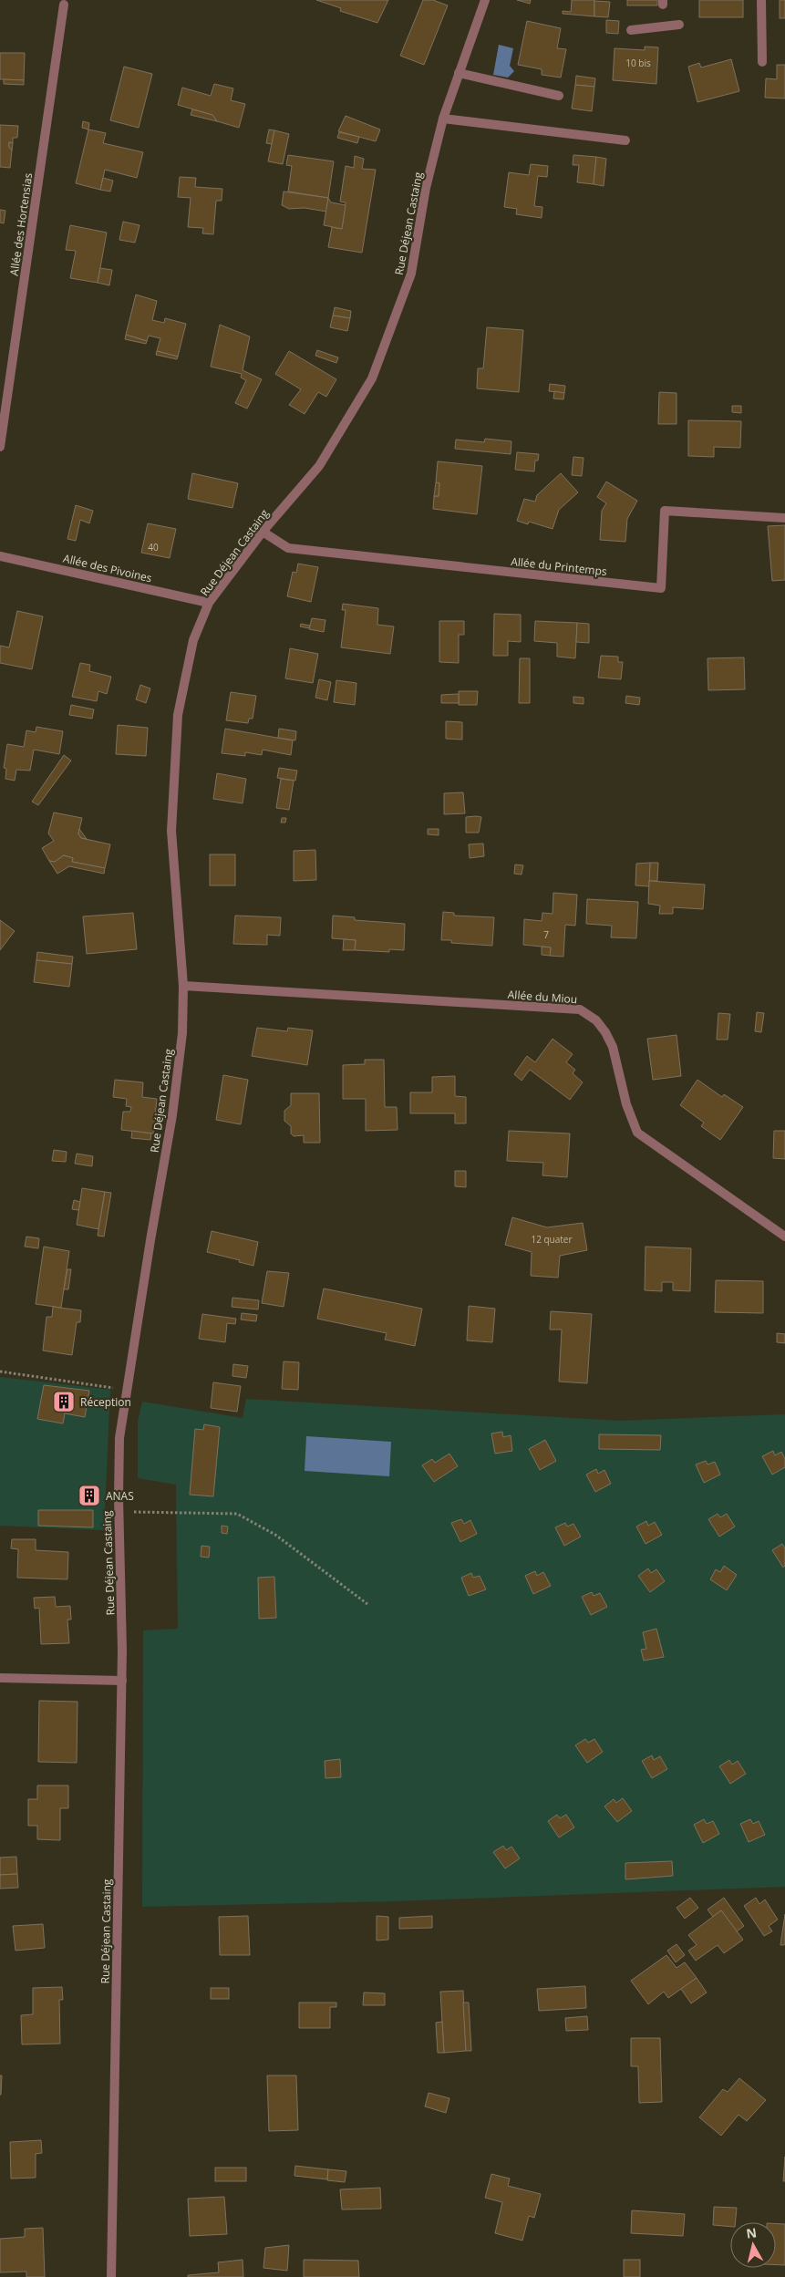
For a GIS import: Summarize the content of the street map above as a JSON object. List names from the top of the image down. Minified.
{"streets":{"street":["Rue Déjean Castaing","Allée des Hortensias","Allée du Printemps","Allée des Pivoines","Allée du Miou"]},"crossings":[["Rue Déjean Castaing","Allée du Printemps"],["Rue Déjean Castaing","Allée des Pivoines"],["Rue Déjean Castaing","Allée du Miou"]],"places":{"building":["Réception","ANAS"]},"house_numbers":["10 bis","40","7","12 quater"],"north":"top"}
